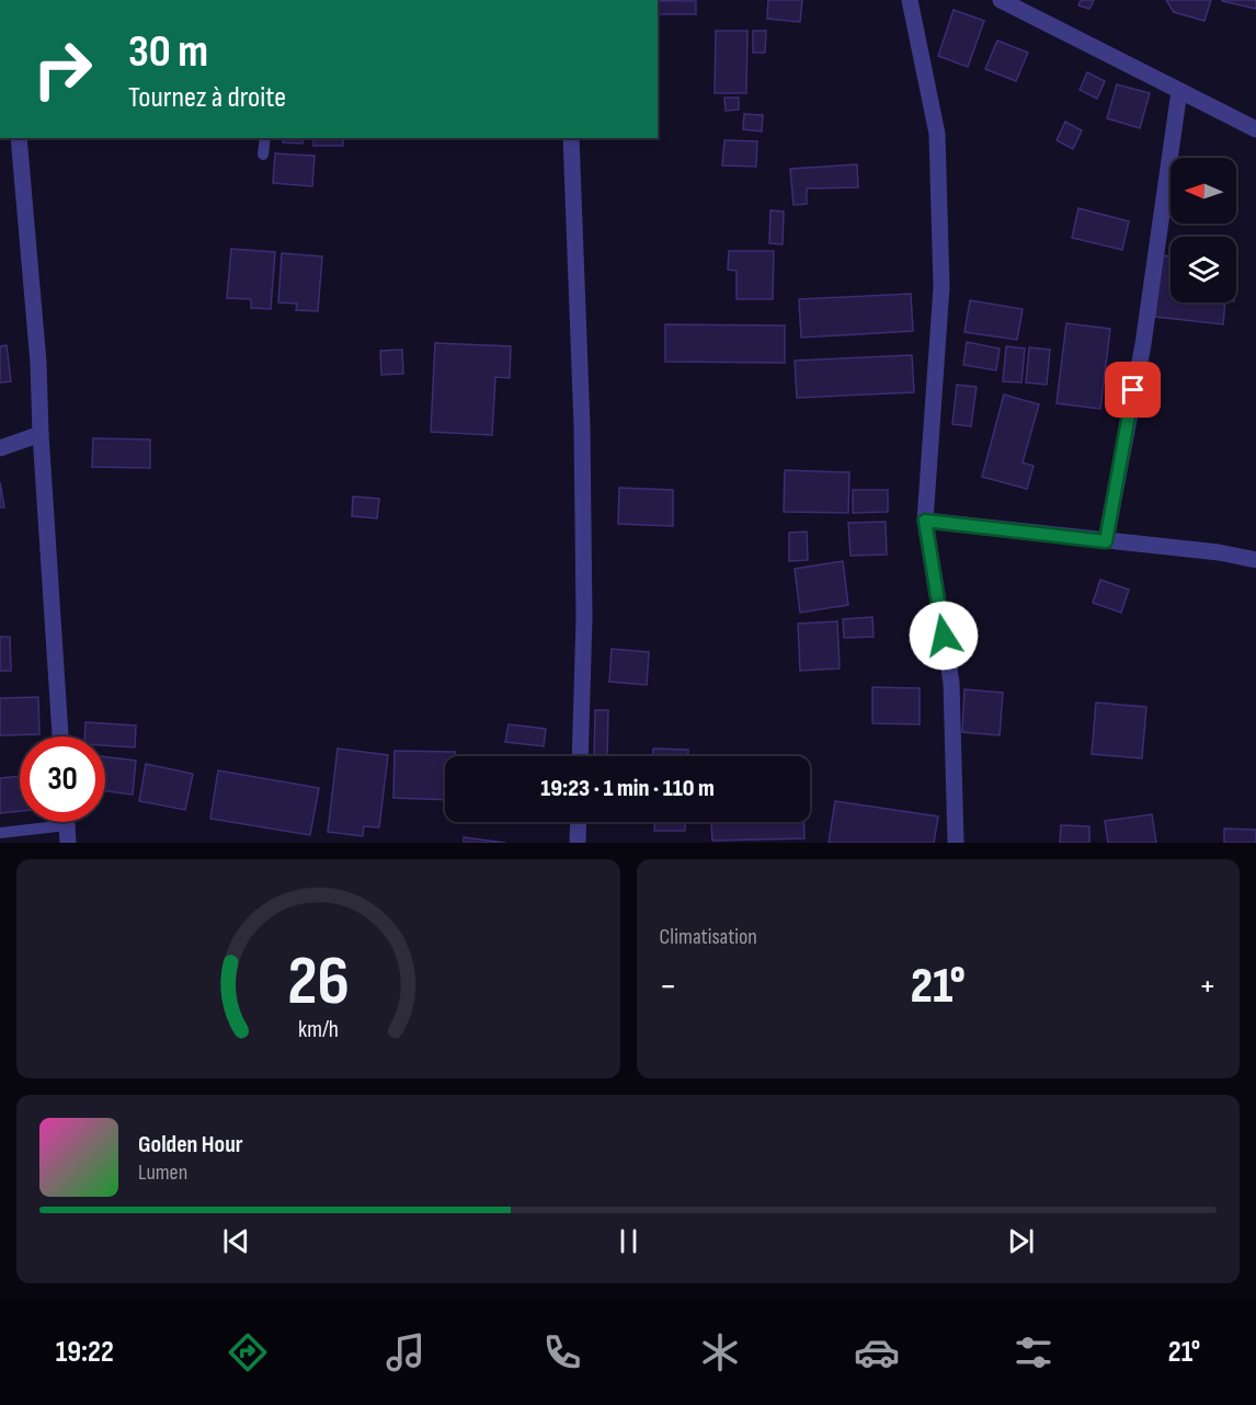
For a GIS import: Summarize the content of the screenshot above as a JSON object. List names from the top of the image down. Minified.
{"north":"left","page":{"turn":["30 m","Tournez à droite"],"limit":"30","trip":"19:23 · 1 min · 110 m","tile":"Climatisation","heat":["−","21°","+"],"song":["Golden Hour","Lumen"],"tabs":["19:22","21°"],"gauge":["26","km/h"]}}
